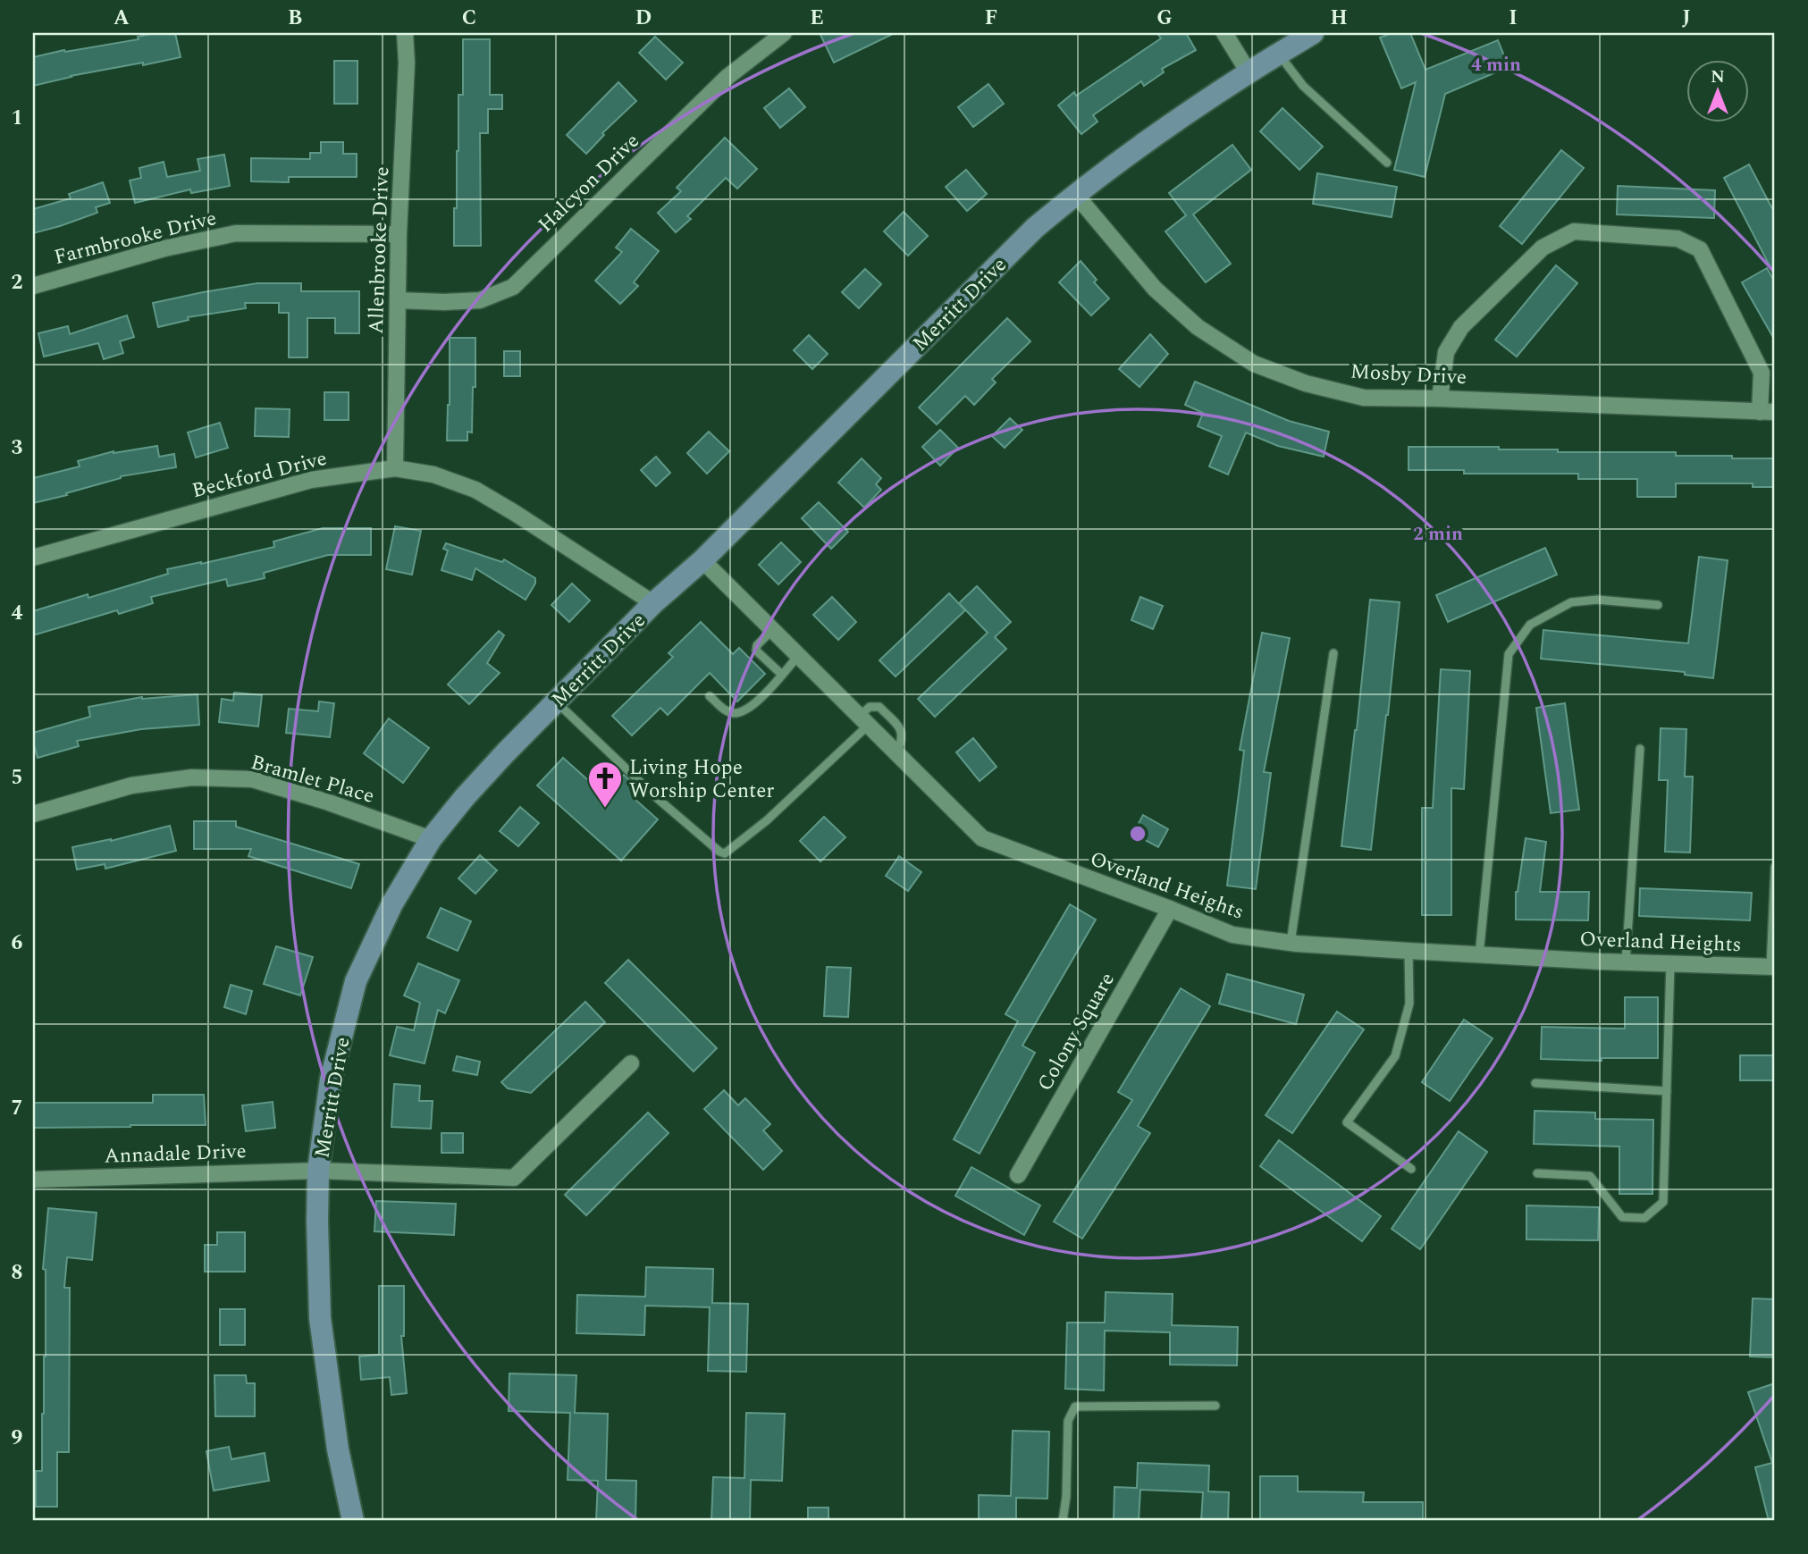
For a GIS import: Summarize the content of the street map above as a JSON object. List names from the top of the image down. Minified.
{"streets":{"main road":["Merritt Drive"],"street":["Halcyon Drive","Farmbrooke Drive","Allenbrooke Drive","Mosby Drive","Beckford Drive","Bramlet Place","Overland Heights","Colony Square","Annadale Drive"]},"crossings":[["Halcyon Drive","Allenbrooke Drive"],["Farmbrooke Drive","Allenbrooke Drive"],["Allenbrooke Drive","Beckford Drive"],["Merritt Drive","Mosby Drive"],["Merritt Drive","Beckford Drive"],["Merritt Drive","Bramlet Place"],["Merritt Drive","Overland Heights"],["Merritt Drive","Annadale Drive"],["Overland Heights","Colony Square"]],"places":{"church":["Living Hope Worship Center"]},"north":"top","grid":{"columns":["A","B","C","D","E","F","G","H","I","J"],"rows":["1","2","3","4","5","6","7","8","9"]},"rings":["4 min","2 min"]}
